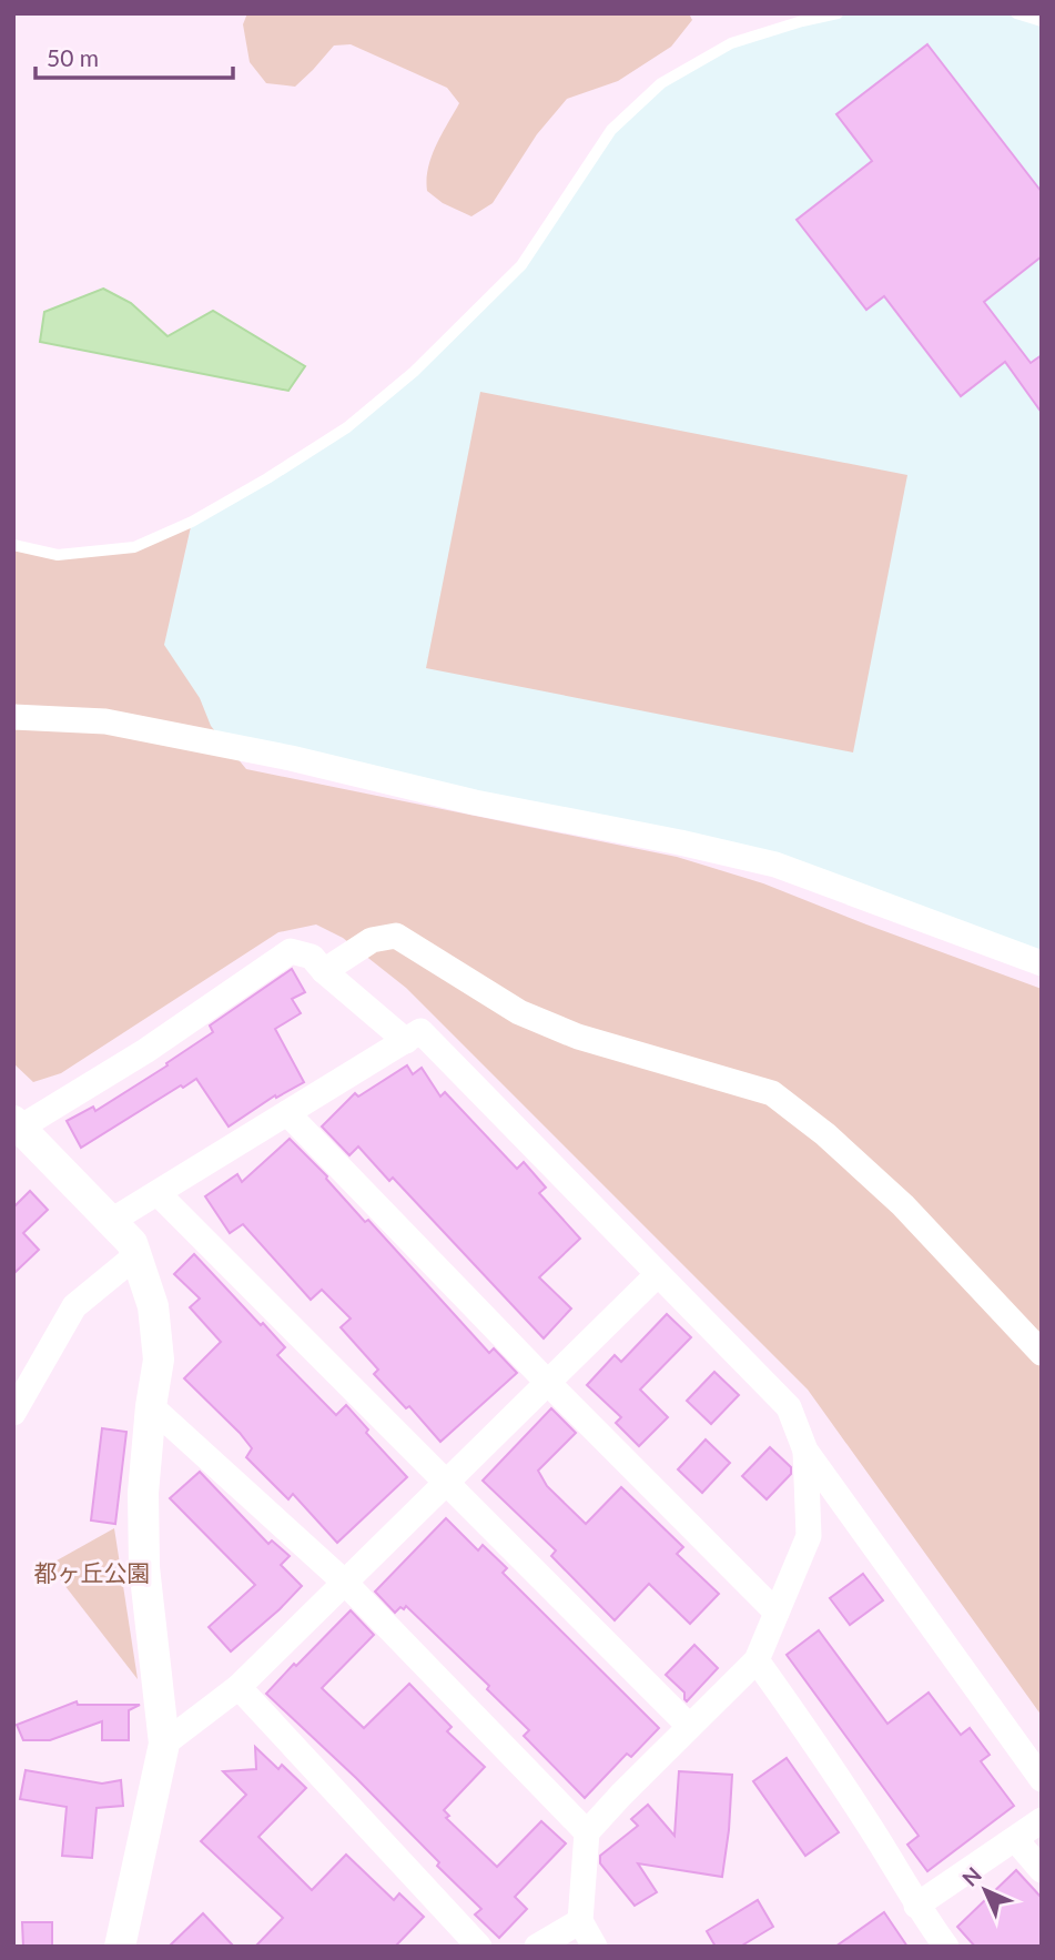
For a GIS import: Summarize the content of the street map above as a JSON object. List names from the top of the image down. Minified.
{"parks":["都ヶ丘公園"],"scale_bar":"50 m","north":"top left"}
